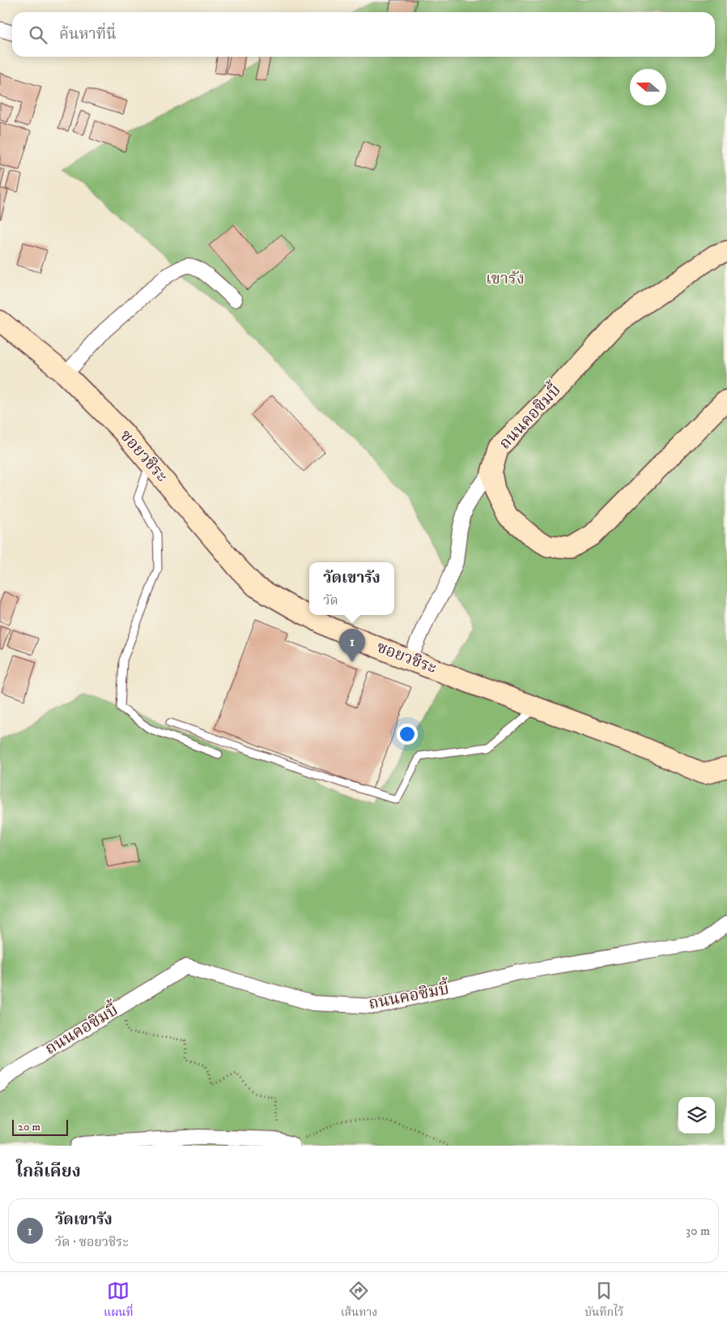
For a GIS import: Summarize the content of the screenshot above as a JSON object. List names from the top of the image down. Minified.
{"streets":{"street":["ถนนคอซิมบี้","ซอยวชิระ"]},"parks":["เขารัง"],"scale_bar":"20 m","north":"left","page":{"search":"ค้นหาที่นี่","popup":["วัดเขารัง","วัด"],"pins":"1","scale":"20 m","heading":"ใกล้เคียง","list":[{"mark":"1","name":"วัดเขารัง","note":"วัด · ซอยวชิระ","value":"30 m"}],"nav":["แผนที่","เส้นทาง","บันทึกไว้"]}}
